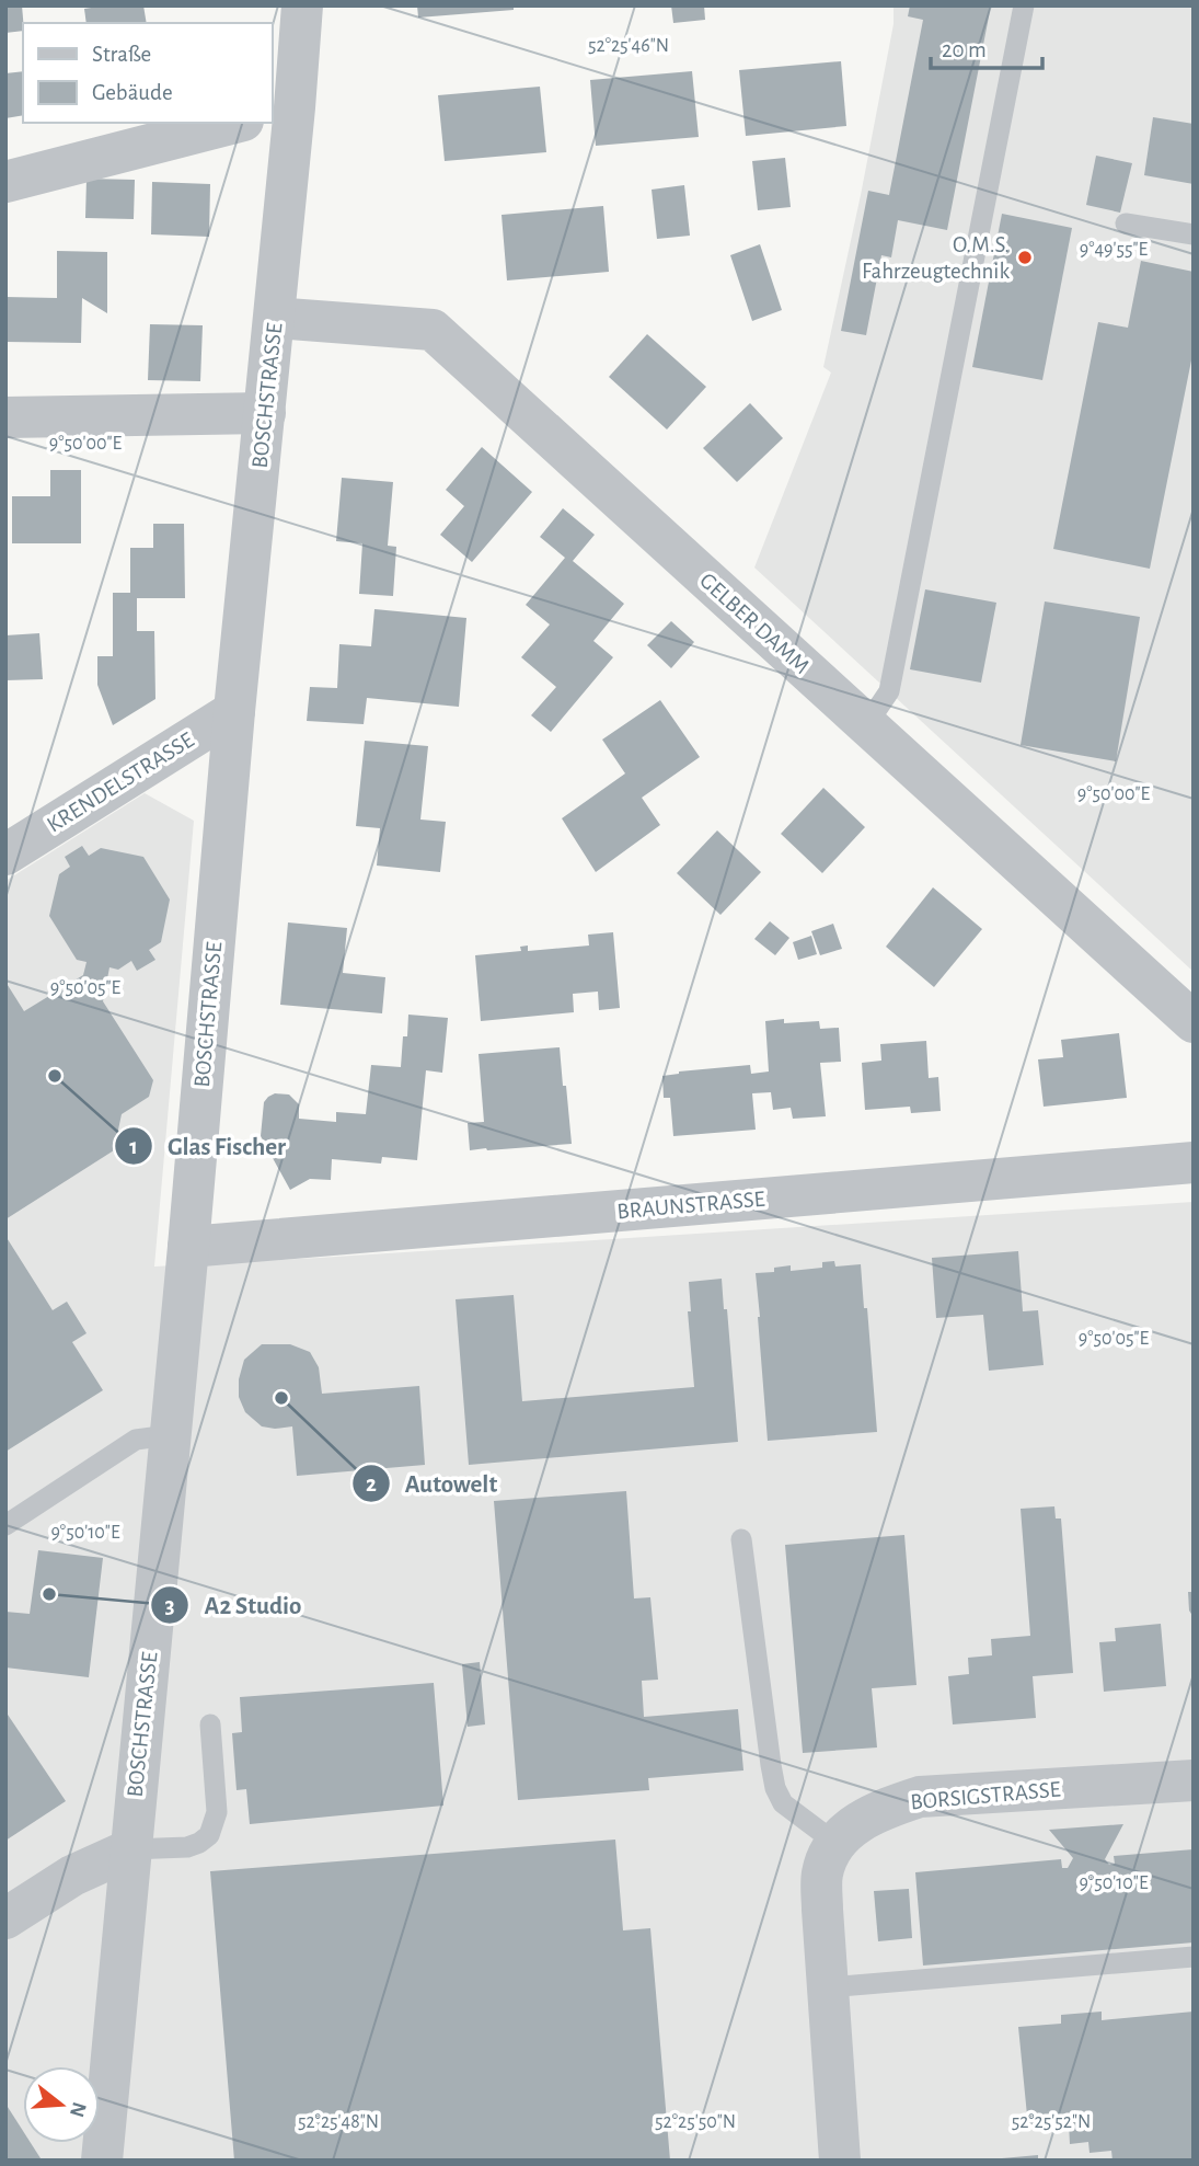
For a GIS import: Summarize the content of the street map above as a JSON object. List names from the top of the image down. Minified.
{"streets":{"street":["BOSCHSTRASSE","GELBER DAMM","KRENDELSTRASSE","BRAUNSTRASSE","BORSIGSTRASSE"]},"crossings":[["BOSCHSTRASSE","GELBER DAMM"],["BOSCHSTRASSE","KRENDELSTRASSE"],["BOSCHSTRASSE","BRAUNSTRASSE"]],"places":["O.M.S. Fahrzeugtechnik","Glas Fischer","Autowelt","A2 Studio"],"legend":["Straße","Gebäude"],"scale_bar":"20 m","north":"right","coordinates":["52°25'46\"N","9°49'55\"E","9°50'00\"E","9°50'05\"E","9°50'10\"E","52°25'48\"N","52°25'50\"N","52°25'52\"N"]}
